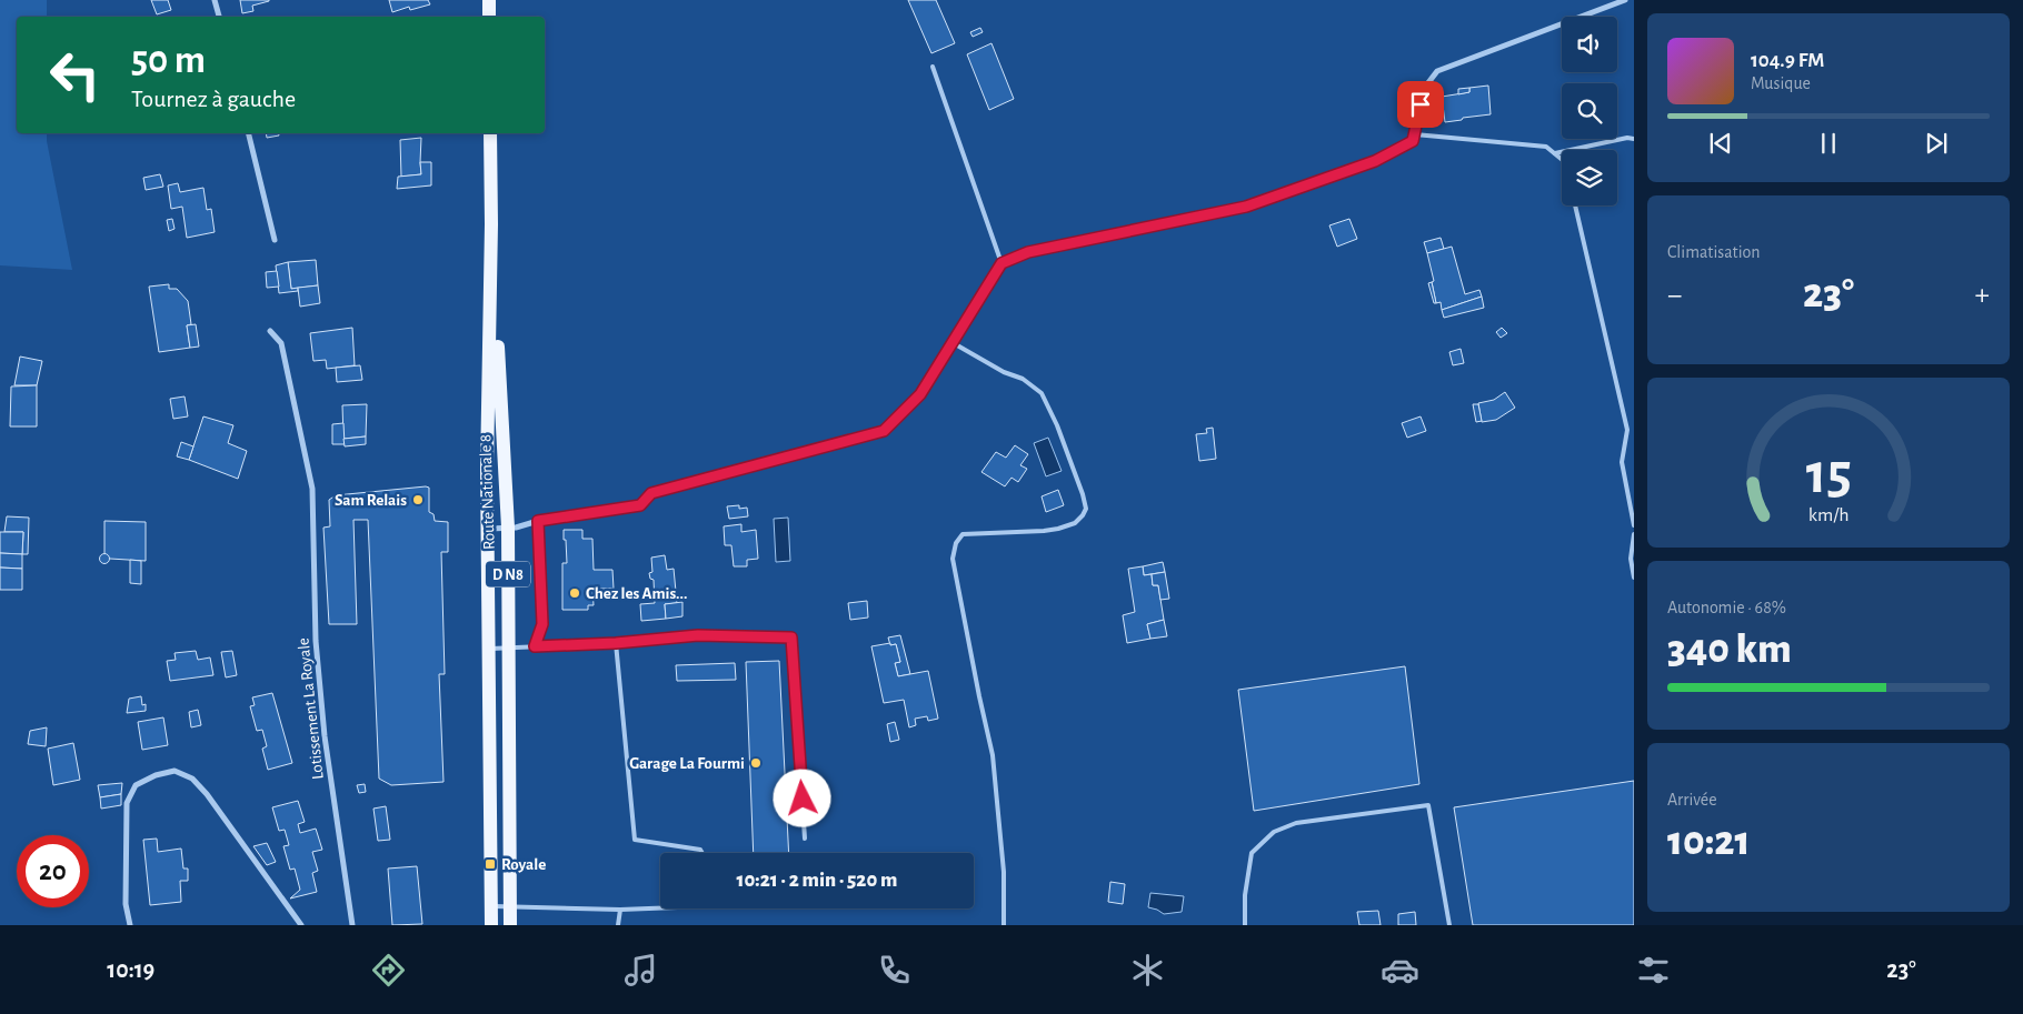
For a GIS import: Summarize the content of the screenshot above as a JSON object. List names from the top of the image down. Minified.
{"streets":{"main road":["Route Nationale 8","D N8"],"street":["Lotissement La Royale"]},"places":{"other":["Sam Relais","Chez les Amis...","Garage La Fourmi"],"transit":["Royale"]},"page":{"turn":["50 m","Tournez à gauche"],"song":["104.9 FM","Musique"],"tile":["Climatisation",["Autonomie · 68%","340 km"],["Arrivée","10:21"]],"heat":["−","23°","+"],"limit":"20","trip":"10:21 · 2 min · 520 m","tabs":["10:19","23°"],"gauge":["15","km/h"]}}
